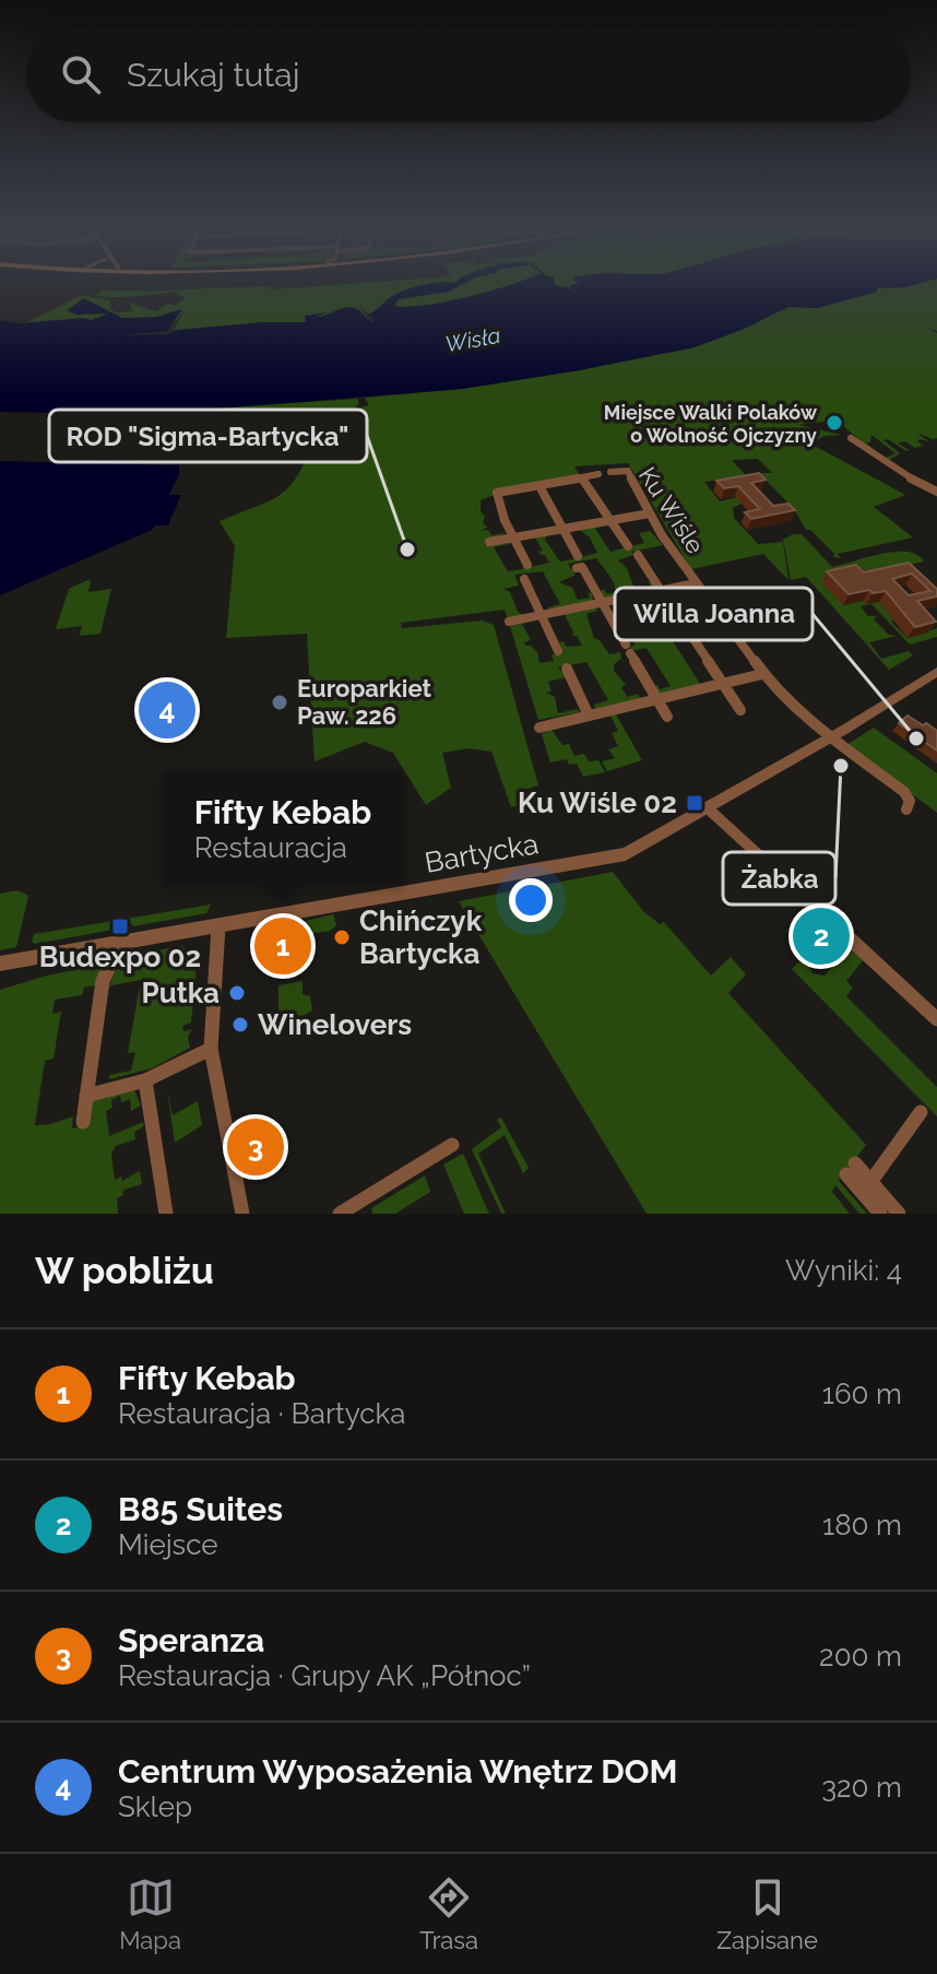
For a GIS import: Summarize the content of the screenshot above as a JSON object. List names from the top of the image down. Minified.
{"streets":{"street":["Ku Wiśle","Bartycka"]},"crossings":[["Ku Wiśle","Bartycka"]],"water":["Wisła"],"places":{"other":["Miejsce Walki Polaków o Wolność Ojczyzny","ROD \"Sigma-Bartycka\"","Europarkiet Paw. 226","Willa Joanna","Żabka","Chińczyk Bartycka","Putka","Winelovers"],"transit":["Ku Wiśle 02","Budexpo 02"]},"page":{"search":"Szukaj tutaj","pins":["4","2","1","3"],"popup":["Fifty Kebab","Restauracja"],"heading":["W pobliżu","Wyniki: 4"],"list":[{"mark":"1","name":"Fifty Kebab","note":"Restauracja · Bartycka","value":"160 m"},{"mark":"2","name":"B85 Suites","note":"Miejsce","value":"180 m"},{"mark":"3","name":"Speranza","note":"Restauracja · Grupy AK „Północ”","value":"200 m"},{"mark":"4","name":"Centrum Wyposażenia Wnętrz DOM","note":"Sklep","value":"320 m"}],"nav":["Mapa","Trasa","Zapisane"]}}
